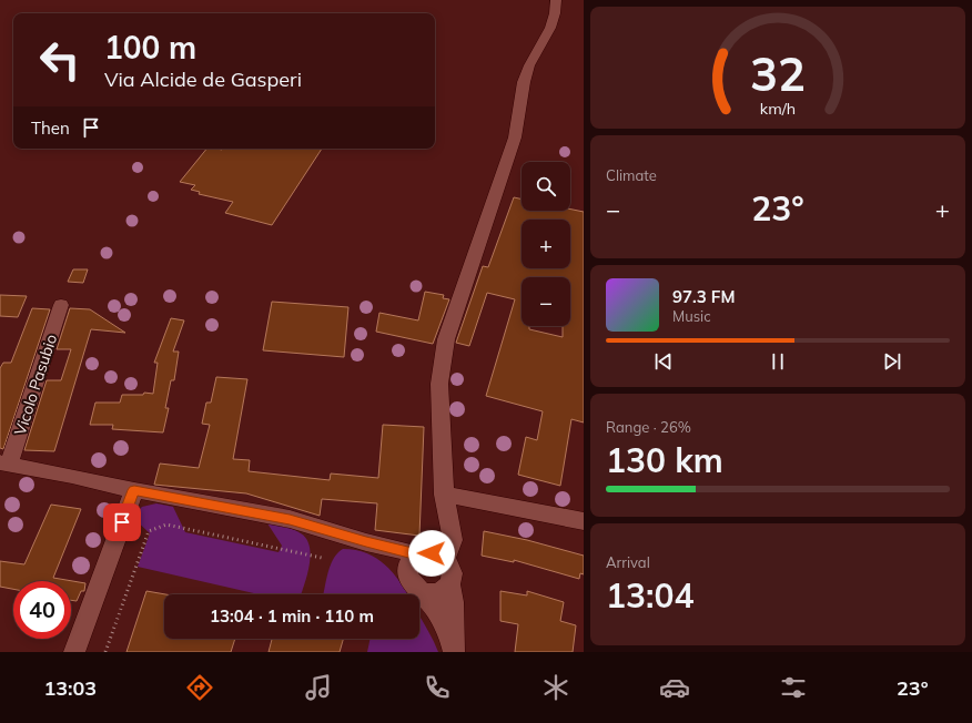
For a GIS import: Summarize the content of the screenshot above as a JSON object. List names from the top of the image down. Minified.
{"streets":{"street":["Vicolo Pasubio"]},"page":{"turn":["100 m","Via Alcide de Gasperi"],"then":"Then","tile":["Climate",["Range · 26%","130 km"],["Arrival","13:04"]],"map_buttons":["+","−"],"heat":["−","23°","+"],"song":["97.3 FM","Music"],"limit":"40","trip":"13:04 · 1 min · 110 m","tabs":["13:03","23°"],"gauge":["32","km/h"]}}
